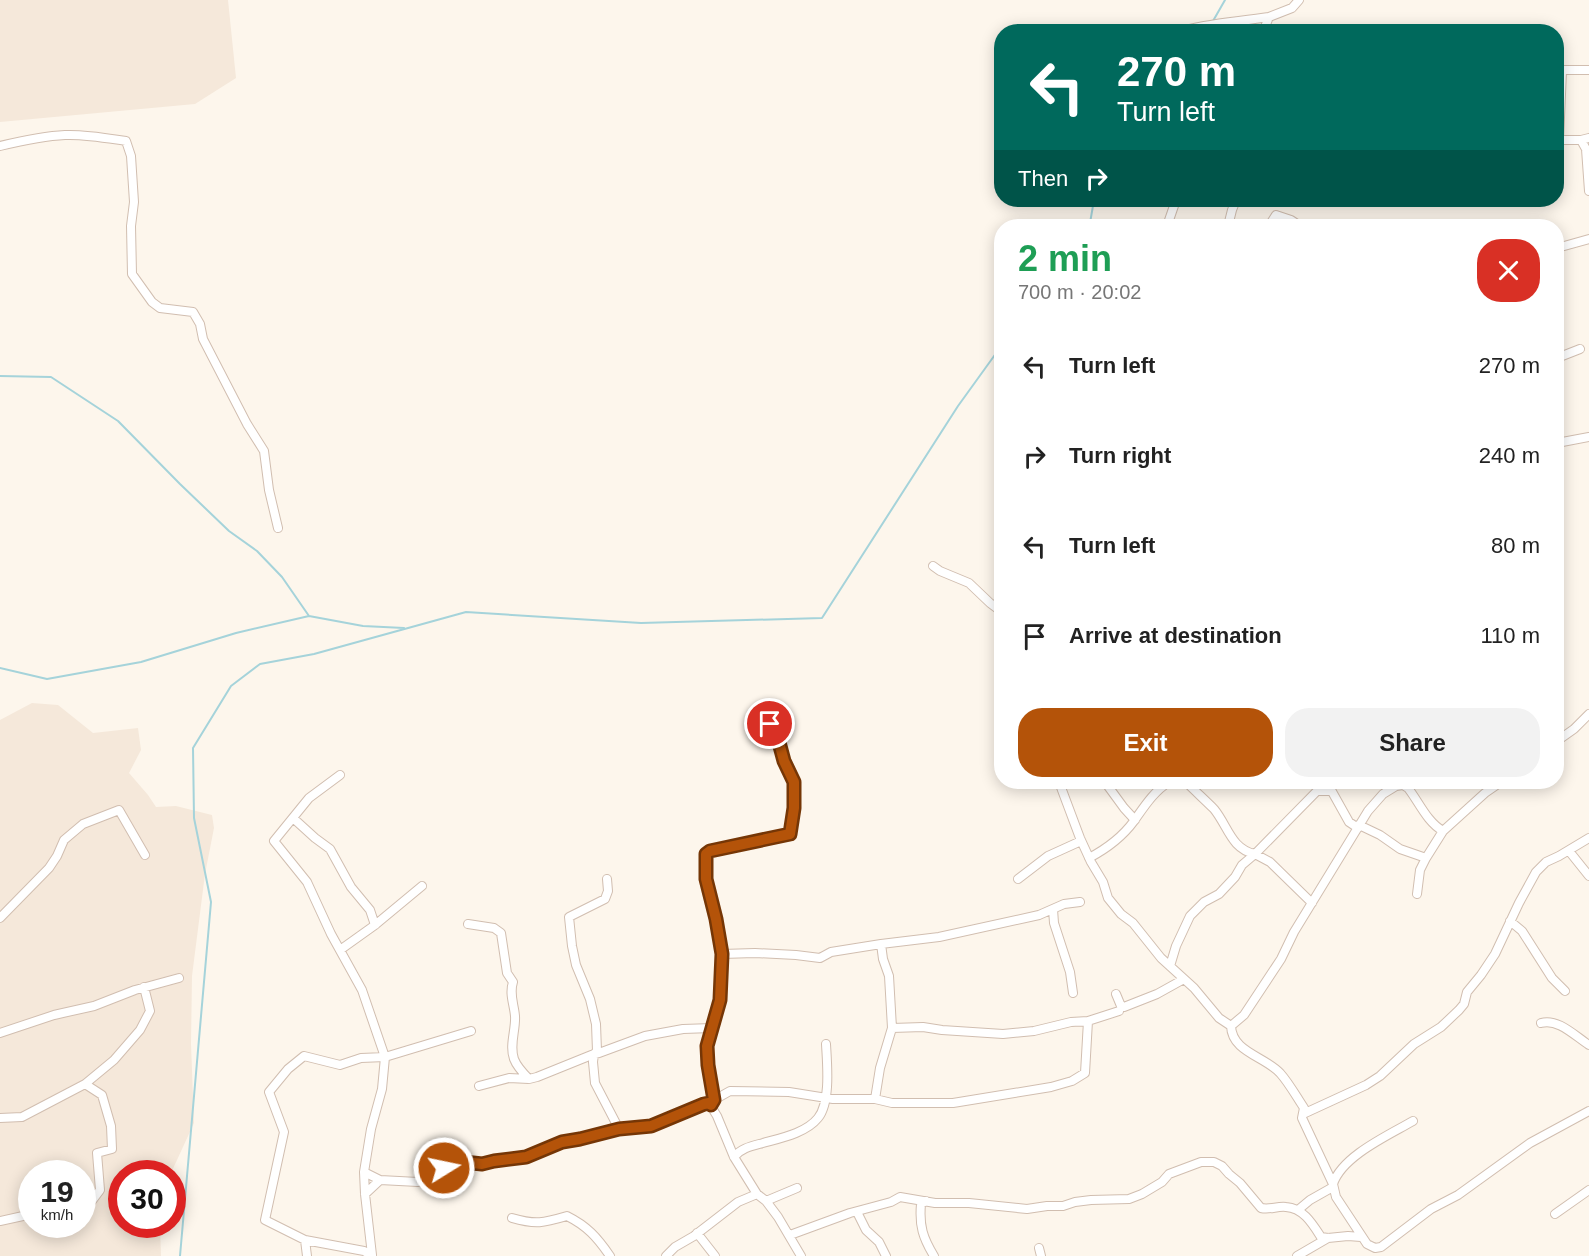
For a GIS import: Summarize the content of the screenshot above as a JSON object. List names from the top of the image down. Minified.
{"page":{"turn":["270 m","Turn left"],"then":"Then","heading":["2 min","700 m · 20:02"],"list":[{"name":"Turn left","value":"270 m"},{"name":"Turn right","value":"240 m"},{"name":"Turn left","value":"80 m"},{"name":"Arrive at destination","value":"110 m"}],"buttons":["Exit","Share"],"speed":"19 km/h","limit":"30"}}
